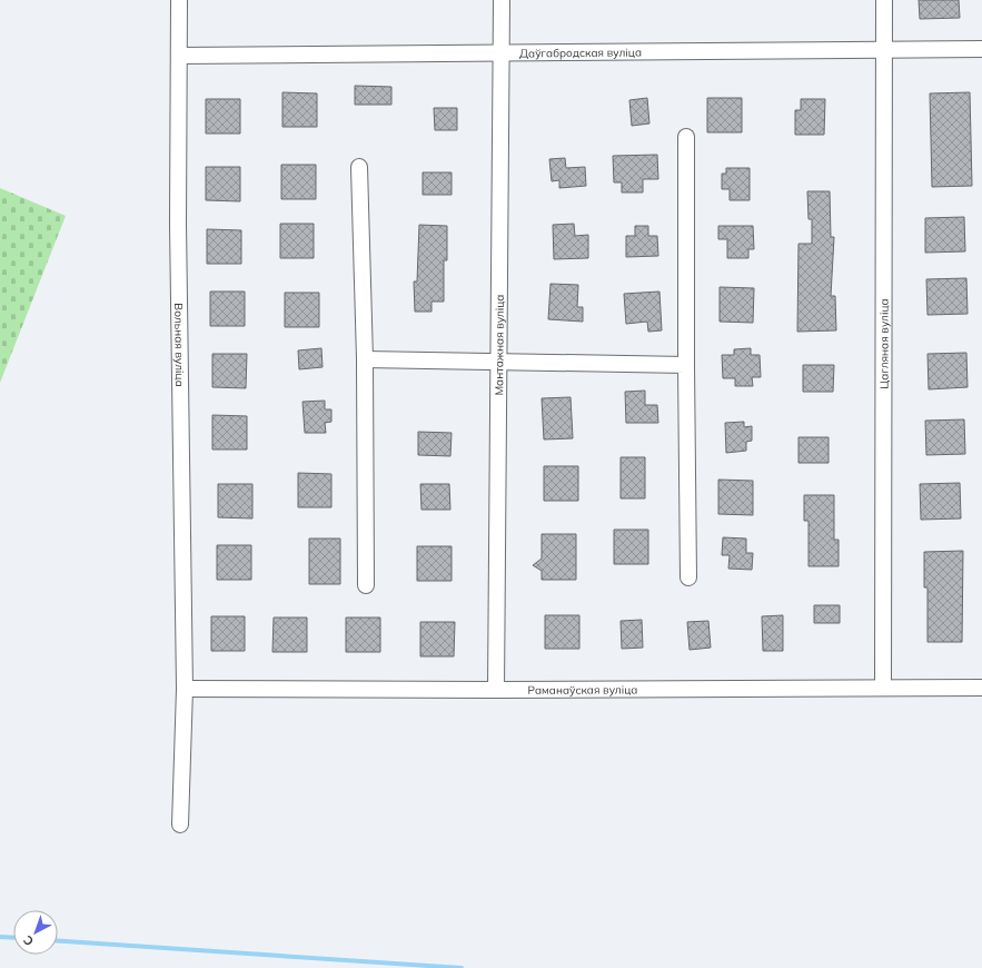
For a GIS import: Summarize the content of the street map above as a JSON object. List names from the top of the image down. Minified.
{"streets":{"street":["Даўгабродская вуліца","Цагляная вуліца","Вольная вуліца","Мантажная вуліца","Раманаўская вуліца"]},"crossings":[["Даўгабродская вуліца","Цагляная вуліца"],["Даўгабродская вуліца","Вольная вуліца"],["Даўгабродская вуліца","Мантажная вуліца"],["Цагляная вуліца","Раманаўская вуліца"],["Вольная вуліца","Раманаўская вуліца"],["Мантажная вуліца","Раманаўская вуліца"]],"north":"bottom left"}
